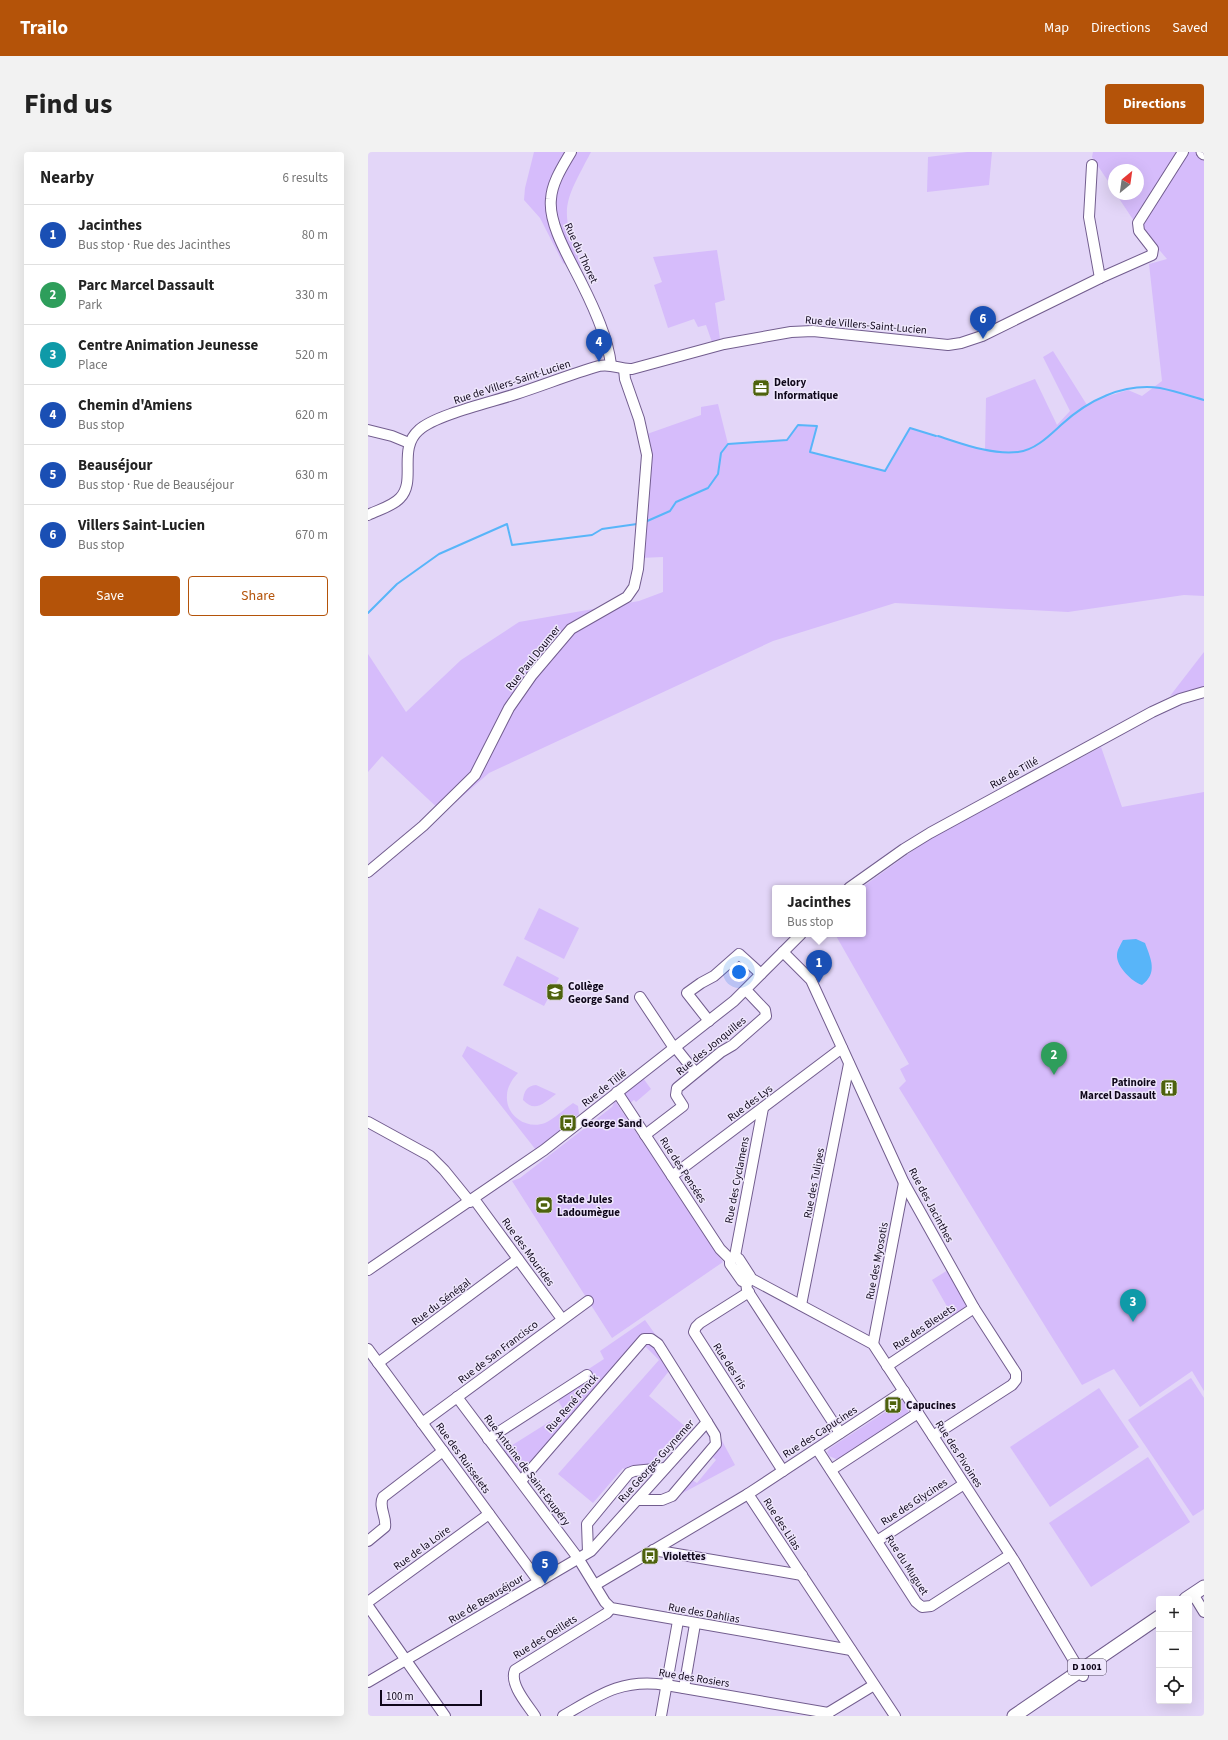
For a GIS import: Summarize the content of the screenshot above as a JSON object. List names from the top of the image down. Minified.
{"streets":{"main road":["D 1001"],"street":["Rue du Thoret","Rue de Villers-Saint-Lucien","Rue Paul Doumer","Rue de Tillé","Rue des Jonquilles","Rue des Lys","Rue des Pensées","Rue des Cyclamens","Rue des Tulipes","Rue des Jacinthes","Rue des Mourides","Rue des Myosotis","Rue du Sénégal","Rue des Bleuets","Rue de San Francisco","Rue des Iris","Rue René Fonck","Rue des Capucines","Rue des Pivoines","Rue des Ruisselets","Rue Georges Guynemer","Rue Antoine de Saint-Exupéry","Rue des Glycines","Rue des Lilas","Rue de la Loire","Rue du Muguet","Rue de Beauséjour","Rue des Dahlias","Rue des Oeillets","Rue des Rosiers"]},"crossings":[["Rue du Thoret","Rue de Villers-Saint-Lucien"],["Rue de Villers-Saint-Lucien","Rue Paul Doumer"],["Rue de Tillé","Rue des Jonquilles"],["Rue de Tillé","Rue des Pensées"],["Rue de Tillé","Rue des Jacinthes"],["Rue de Tillé","Rue des Mourides"],["Rue des Jonquilles","Rue des Pensées"],["Rue des Lys","Rue des Pensées"],["Rue des Lys","Rue des Cyclamens"],["Rue des Lys","Rue des Jacinthes"],["Rue des Pensées","Rue des Cyclamens"],["Rue des Pensées","Rue des Iris"],["Rue des Pensées","Rue des Capucines"],["Rue des Pensées","Rue des Pivoines"],["Rue des Tulipes","Rue des Jacinthes"],["Rue des Tulipes","Rue des Pivoines"],["Rue des Jacinthes","Rue des Myosotis"],["Rue des Jacinthes","Rue des Bleuets"],["Rue des Jacinthes","Rue des Pivoines"],["Rue des Mourides","Rue du Sénégal"],["Rue des Mourides","Rue de San Francisco"],["Rue des Myosotis","Rue des Pivoines"],["Rue du Sénégal","Rue des Ruisselets"],["Rue des Bleuets","Rue des Pivoines"],["Rue de San Francisco","Rue des Ruisselets"],["Rue de San Francisco","Rue Antoine de Saint-Exupéry"],["Rue des Iris","Rue des Capucines"],["Rue des Iris","Rue des Pivoines"],["Rue René Fonck","Rue Georges Guynemer"],["Rue René Fonck","Rue Antoine de Saint-Exupéry"],["Rue des Capucines","Rue des Pivoines"],["Rue des Capucines","Rue des Lilas"],["Rue des Capucines","Rue du Muguet"],["Rue des Pivoines","Rue des Glycines"],["Rue des Pivoines","Rue du Muguet"],["Rue des Pivoines","D 1001"],["Rue des Ruisselets","Rue de la Loire"],["Rue des Ruisselets","Rue de Beauséjour"],["Rue Georges Guynemer","Rue Antoine de Saint-Exupéry"],["Rue Georges Guynemer","Rue de Beauséjour"],["Rue Antoine de Saint-Exupéry","Rue de Beauséjour"],["Rue des Glycines","Rue du Muguet"],["Rue des Lilas","Rue des Dahlias"],["Rue des Dahlias","Rue des Oeillets"]],"places":{"office":["Delory Informatique"],"school or university":["Collège George Sand"],"building":["Patinoire Marcel Dassault"],"bus stop":["George Sand","Capucines","Violettes"],"sports":["Stade Jules Ladoumègue"]},"scale_bar":"100 m","north":"top right","page":{"header":"Trailo","nav":["Map","Directions","Saved"],"title":"Find us","buttons":["Directions",["Save","Share"]],"heading":["Nearby","6 results"],"list":[{"mark":"1","name":"Jacinthes","note":"Bus stop · Rue des Jacinthes","value":"80 m"},{"mark":"2","name":"Parc Marcel Dassault","note":"Park","value":"330 m"},{"mark":"3","name":"Centre Animation Jeunesse","note":"Place","value":"520 m"},{"mark":"4","name":"Chemin d'Amiens","note":"Bus stop","value":"620 m"},{"mark":"5","name":"Beauséjour","note":"Bus stop · Rue de Beauséjour","value":"630 m"},{"mark":"6","name":"Villers Saint-Lucien","note":"Bus stop","value":"670 m"}],"pins":["6","4","1","2","3","5"],"popup":["Jacinthes","Bus stop"],"map_buttons":["+","−"],"scale":"100 m"}}
